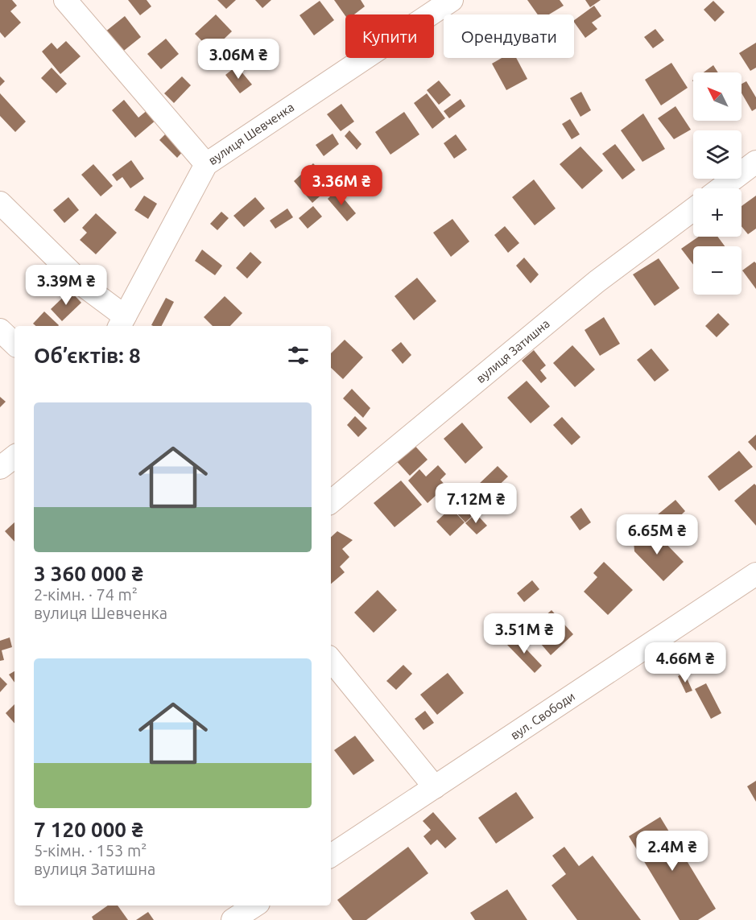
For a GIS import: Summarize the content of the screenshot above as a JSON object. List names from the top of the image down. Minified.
{"streets":{"street":["вулиця Шевченка","вулиця Затишна","вул. Свободи"]},"north":"top left","page":{"chip":["Купити","Орендувати"],"price":["3.06M ₴","3.36M ₴","3.39M ₴","7.12M ₴","6.65M ₴","3.51M ₴","4.66M ₴","2.4M ₴"],"map_buttons":["+","−"],"heading":"Об’єктів: 8","list":[{"name":"3 360 000 ₴","note":"2-кімн. · 74 m² · вулиця Шевченка"},{"name":"7 120 000 ₴","note":"5-кімн. · 153 m² · вулиця Затишна"}]}}
